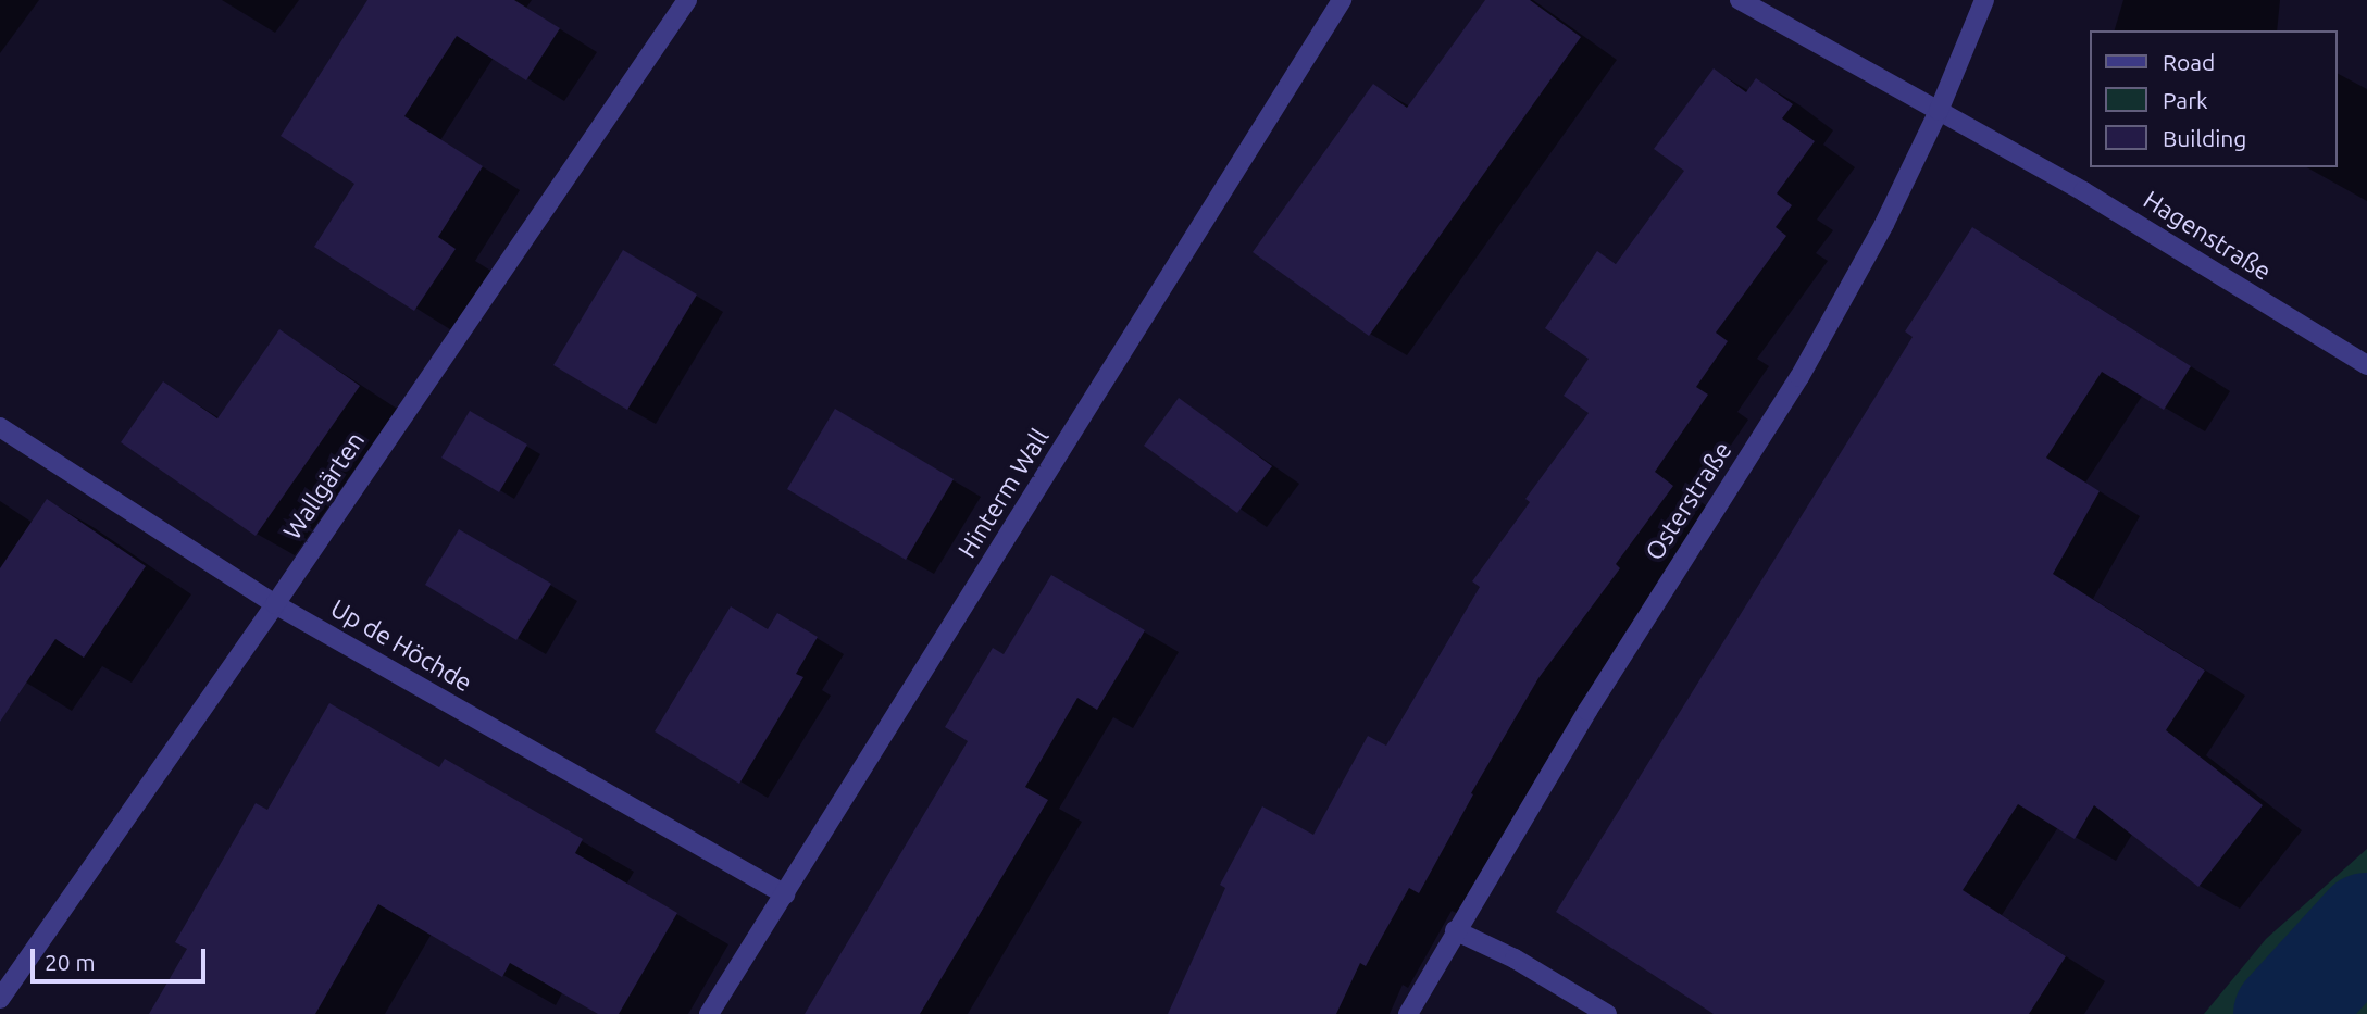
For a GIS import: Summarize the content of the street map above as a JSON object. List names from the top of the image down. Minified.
{"streets":{"street":["Hagenstraße","Wallgärten","Hinterm Wall","Osterstraße","Up de Höchde"]},"crossings":[["Hagenstraße","Osterstraße"],["Wallgärten","Up de Höchde"],["Hinterm Wall","Up de Höchde"]],"legend":["Road","Park","Building"],"scale_bar":"20 m"}
